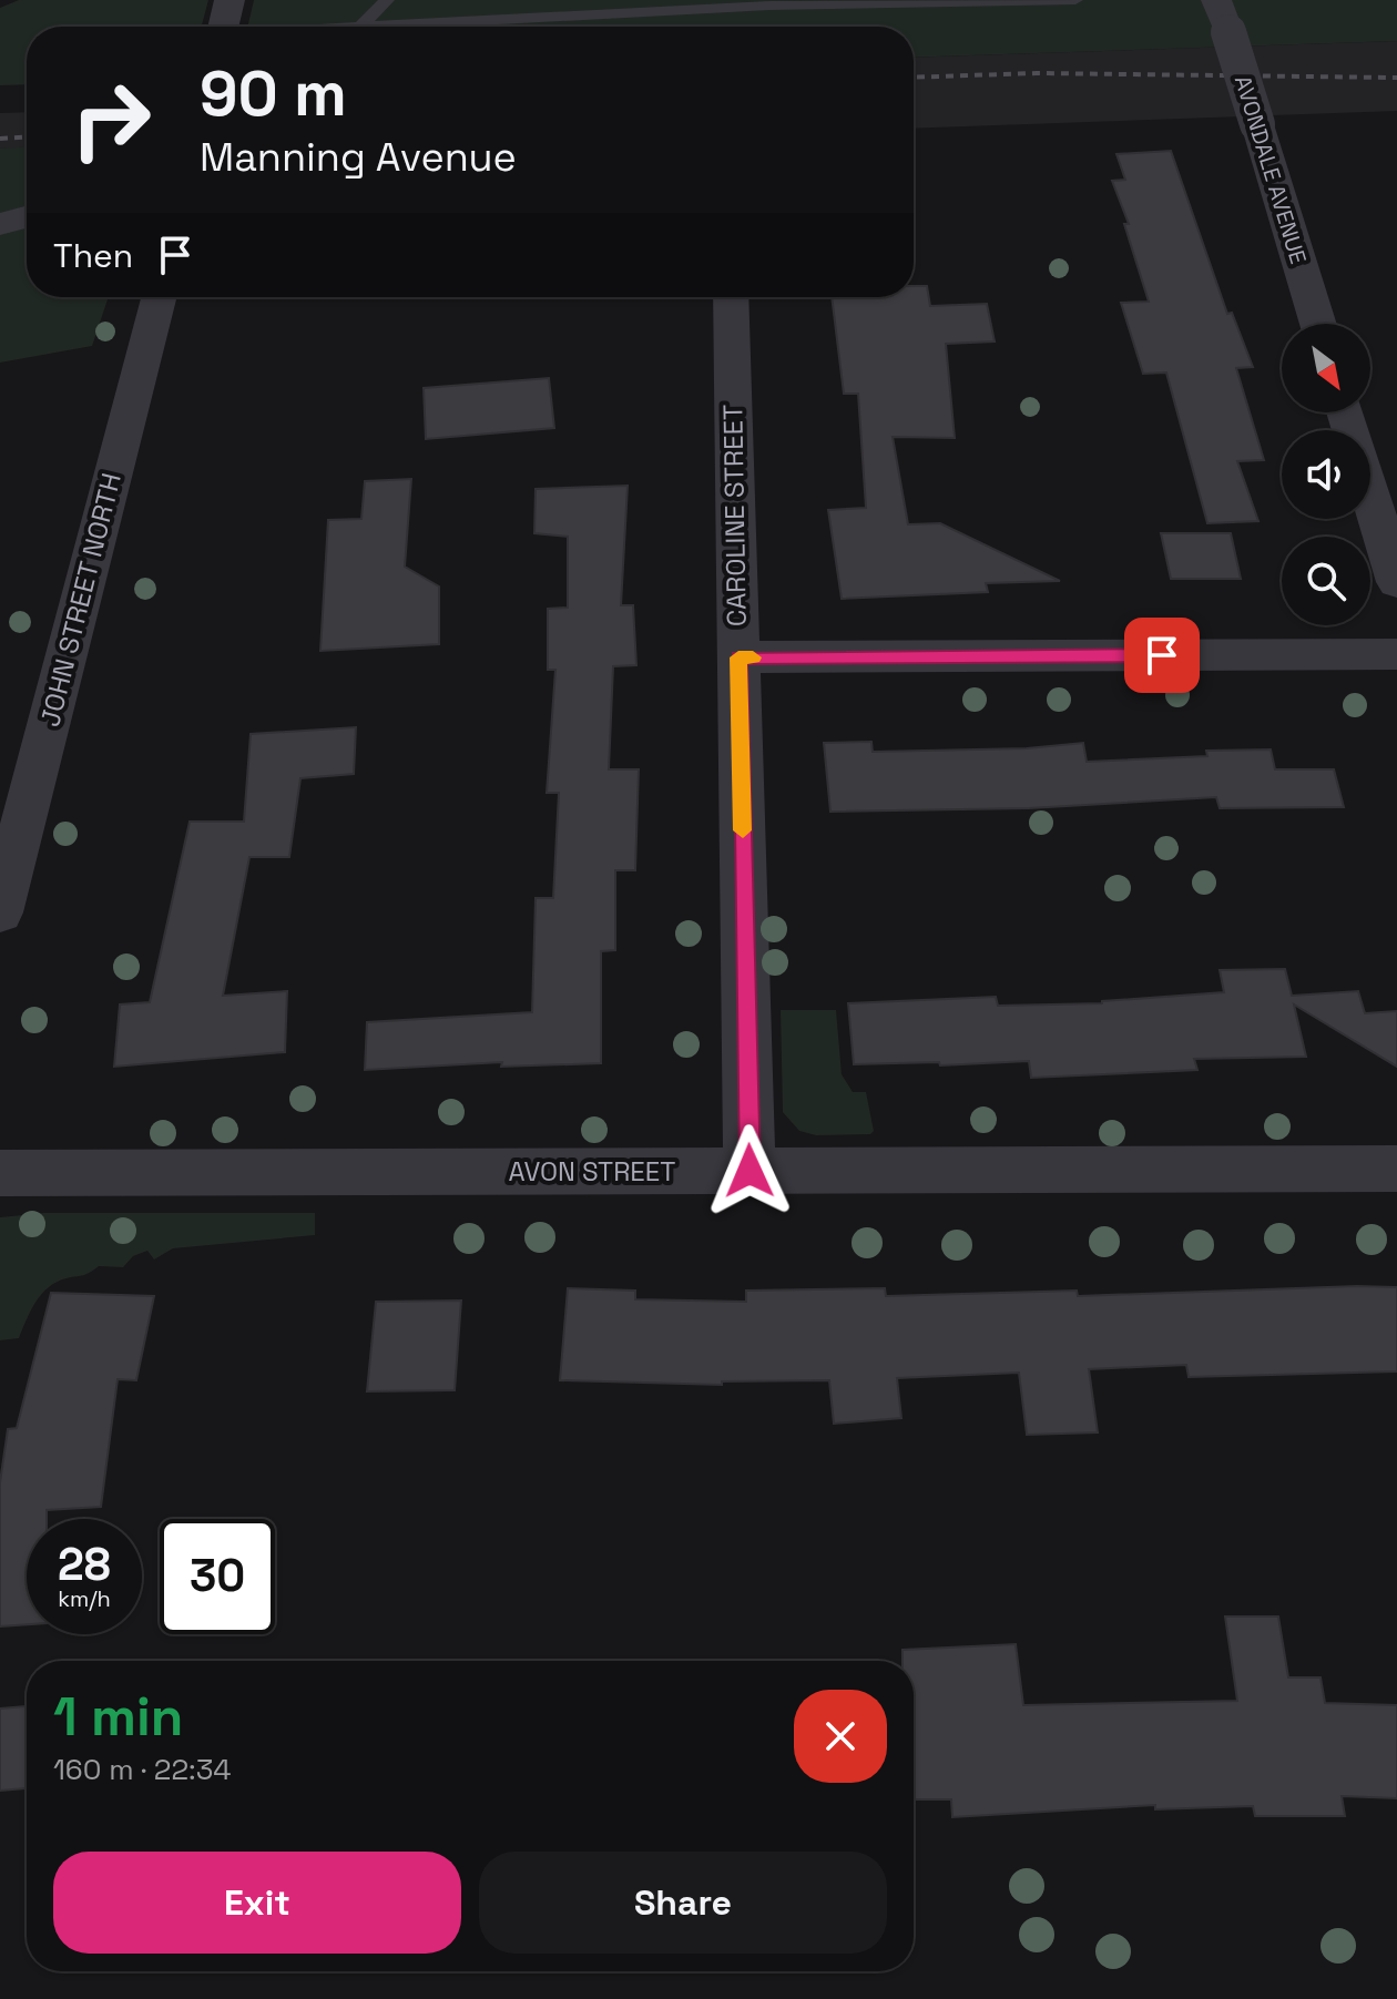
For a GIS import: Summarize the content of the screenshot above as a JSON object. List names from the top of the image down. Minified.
{"streets":{"street":["AVONDALE AVENUE","CAROLINE STREET","JOHN STREET NORTH","AVON STREET"]},"crossings":[["CAROLINE STREET","AVON STREET"]],"north":"bottom right","page":{"turn":["90 m","Manning Avenue"],"then":"Then","speed":"28 km/h","limit":"30","heading":["1 min","160 m · 22:34"],"buttons":["Exit","Share"]}}
